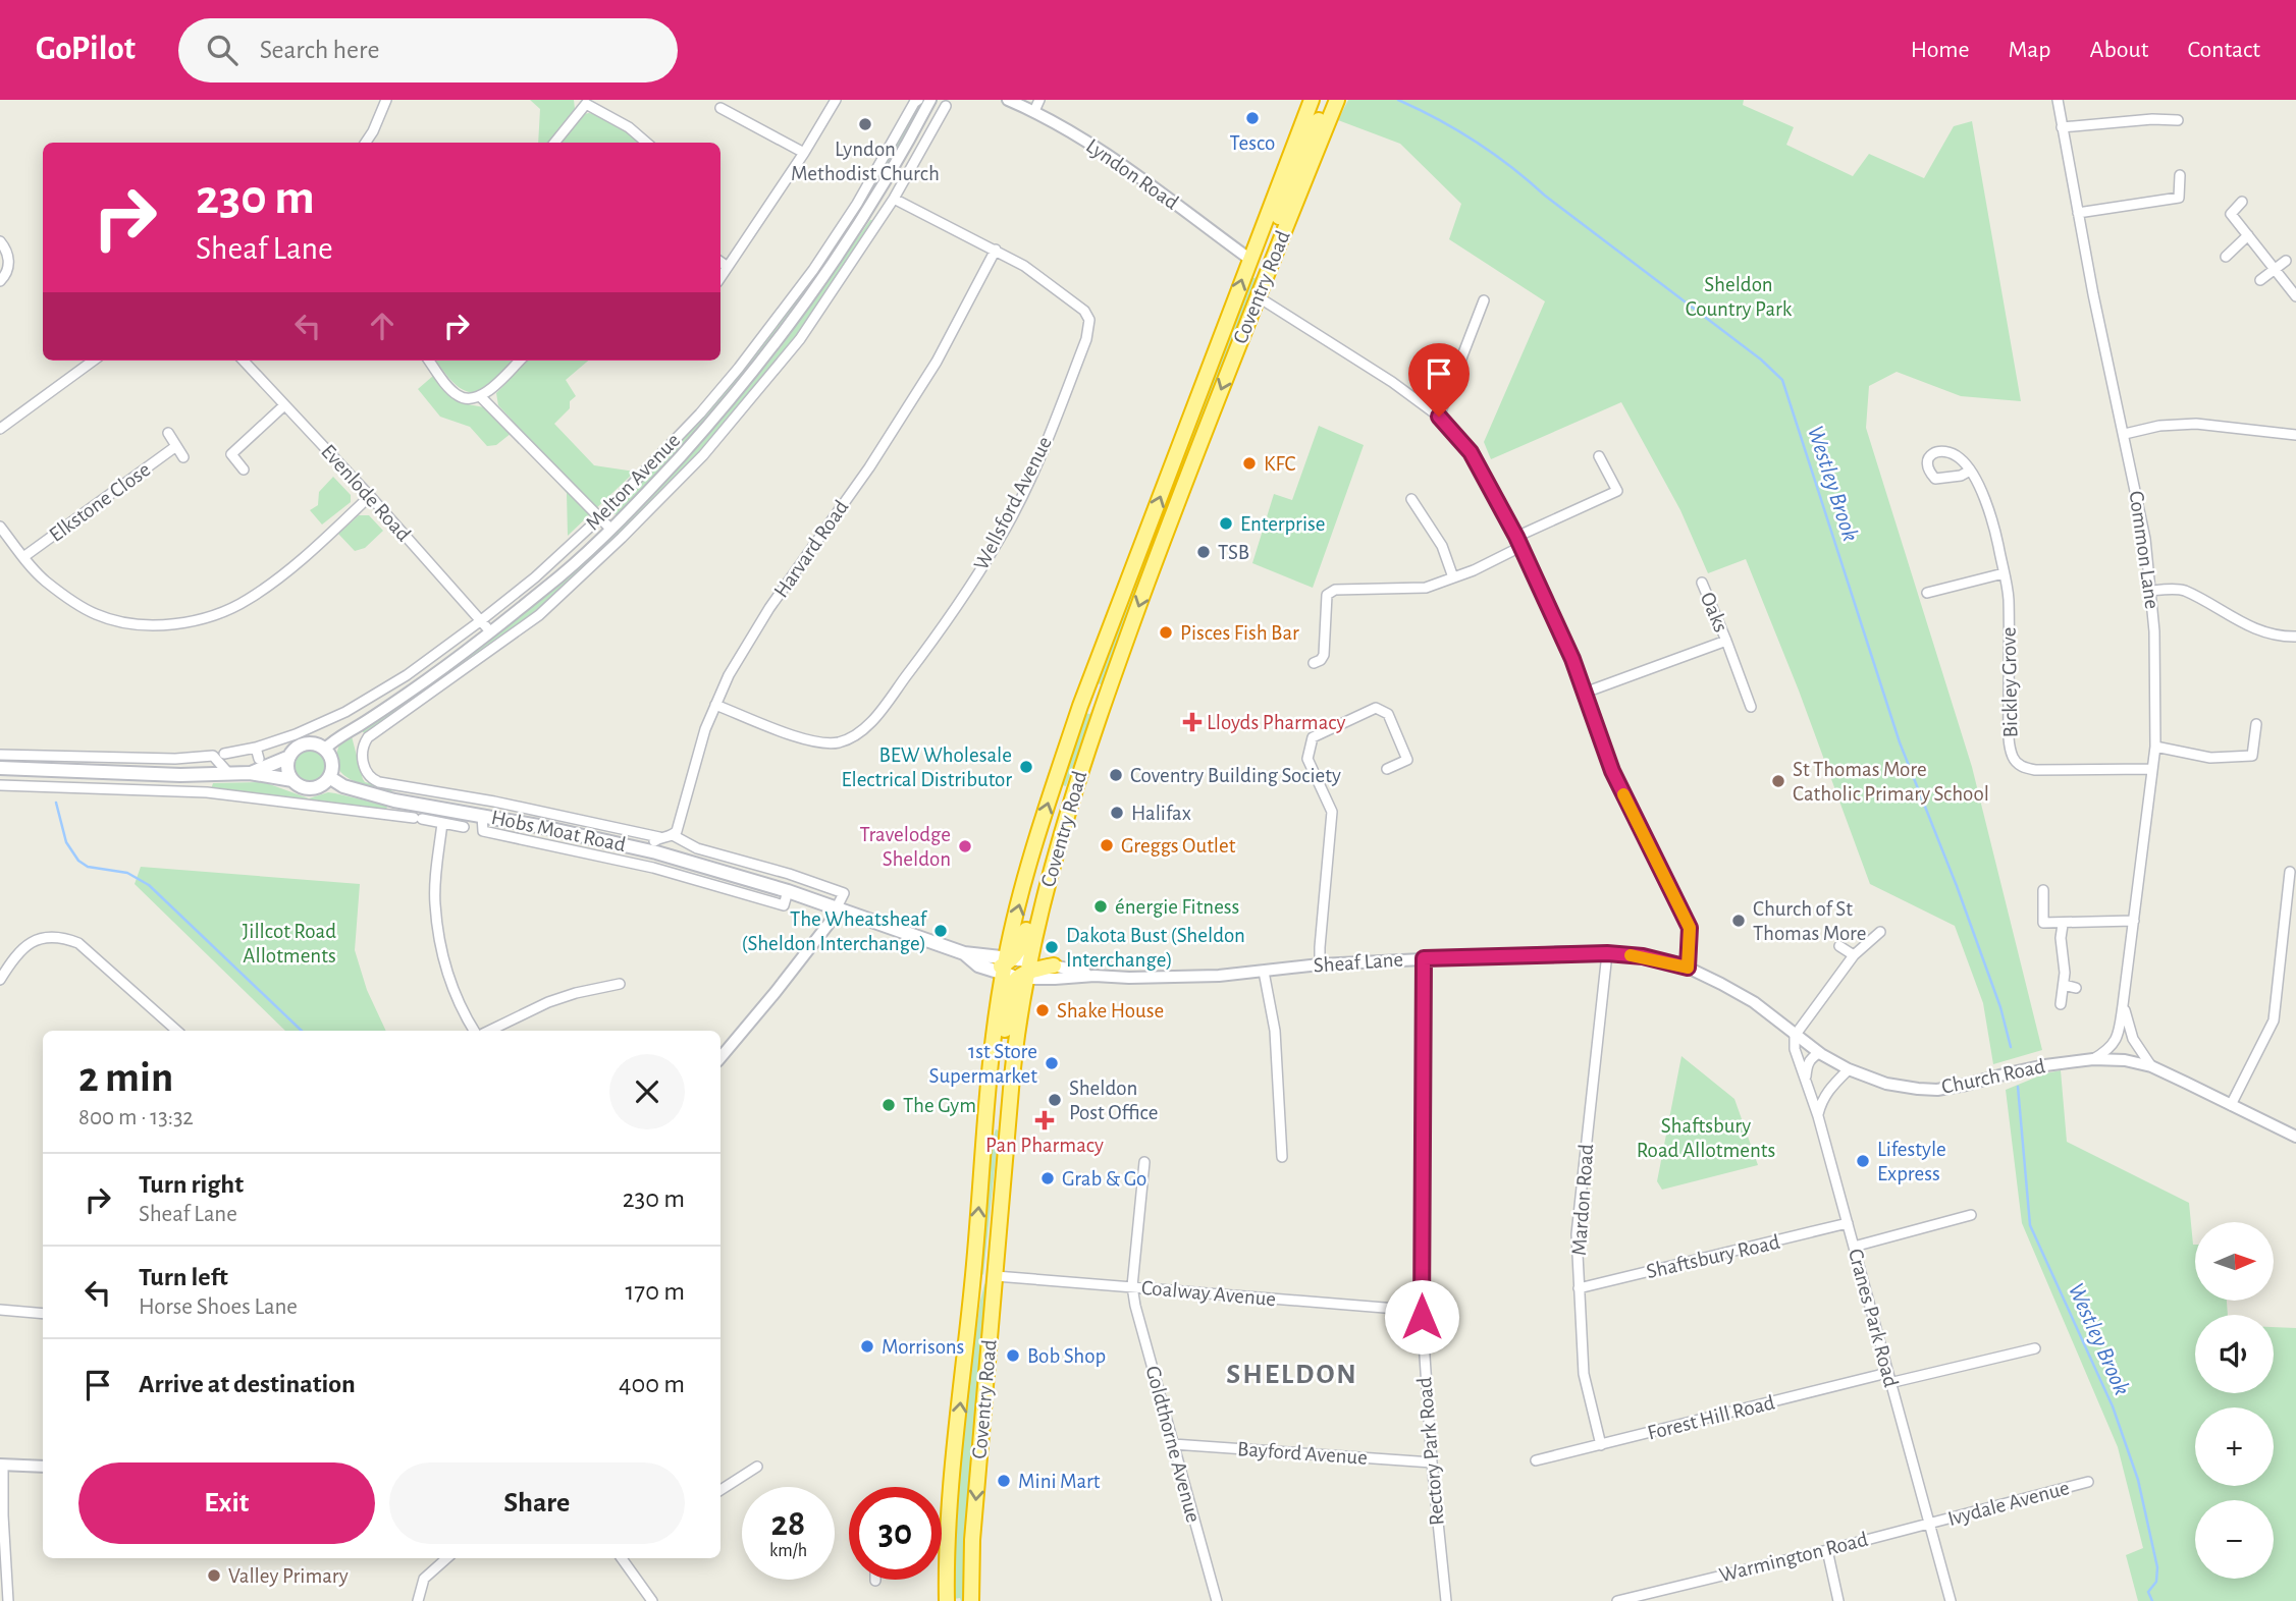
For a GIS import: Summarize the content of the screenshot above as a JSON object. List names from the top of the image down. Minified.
{"streets":{"highway":["Coventry Road"],"main road":["Hobs Moat Road"],"street":["Lyndon Road","Melton Avenue","Evenlode Road","Elkstone Close","Wellsford Avenue","Harvard Road","Common Lane","Oaks","Bickley Grove","Sheaf Lane","Church Road","Mardon Road","Shaftsbury Road","Coalway Avenue","Cranes Park Road","Forest Hill Road","Goldthorne Avenue","Rectory Park Road","Bayford Avenue","Ivydale Avenue","Warmington Road"]},"crossings":[["Lyndon Road","Coventry Road"],["Coventry Road","Hobs Moat Road"],["Coventry Road","Coalway Avenue"],["Melton Avenue","Evenlode Road"],["Melton Avenue","Wellsford Avenue"],["Melton Avenue","Hobs Moat Road"],["Wellsford Avenue","Harvard Road"],["Common Lane","Bickley Grove"],["Common Lane","Church Road"],["Sheaf Lane","Church Road"],["Sheaf Lane","Mardon Road"],["Sheaf Lane","Rectory Park Road"],["Church Road","Cranes Park Road"],["Mardon Road","Shaftsbury Road"],["Mardon Road","Forest Hill Road"],["Shaftsbury Road","Cranes Park Road"],["Coalway Avenue","Goldthorne Avenue"],["Coalway Avenue","Rectory Park Road"],["Cranes Park Road","Forest Hill Road"],["Cranes Park Road","Ivydale Avenue"],["Cranes Park Road","Warmington Road"],["Goldthorne Avenue","Bayford Avenue"],["Rectory Park Road","Bayford Avenue"],["Ivydale Avenue","Warmington Road"]],"districts":["SHELDON"],"water":["Westley Brook"],"parks":["Sheldon Country Park","Jillcot Road Allotments","Shaftsbury Road Allotments"],"places":{"other":["Tesco","Lyndon Methodist Church","KFC","Enterprise","TSB","Pisces Fish Bar","BEW Wholesale Electrical Distributor","Coventry Building Society","St Thomas More Catholic Primary School","Halifax","Greggs Outlet","Travelodge Sheldon","énergie Fitness","Church of St Thomas More","The Wheatsheaf (Sheldon Interchange)","Dakota Bust (Sheldon Interchange)","Shake House","1st Store Supermarket","Sheldon Post Office","The Gym","Lifestyle Express","Grab & Go","Morrisons","Bob Shop","Mini Mart","Valley Primary"],"health":["Lloyds Pharmacy","Pan Pharmacy"]},"north":"right","page":{"header":"GoPilot","search":"Search here","nav":["Home","Map","About","Contact"],"turn":["230 m","Sheaf Lane"],"heading":["2 min","800 m · 13:32"],"list":[{"name":"Turn right","note":"Sheaf Lane","value":"230 m"},{"name":"Turn left","note":"Horse Shoes Lane","value":"170 m"},{"name":"Arrive at destination","value":"400 m"}],"map_buttons":["+","−"],"buttons":["Exit","Share"],"speed":"28 km/h","limit":"30"}}
